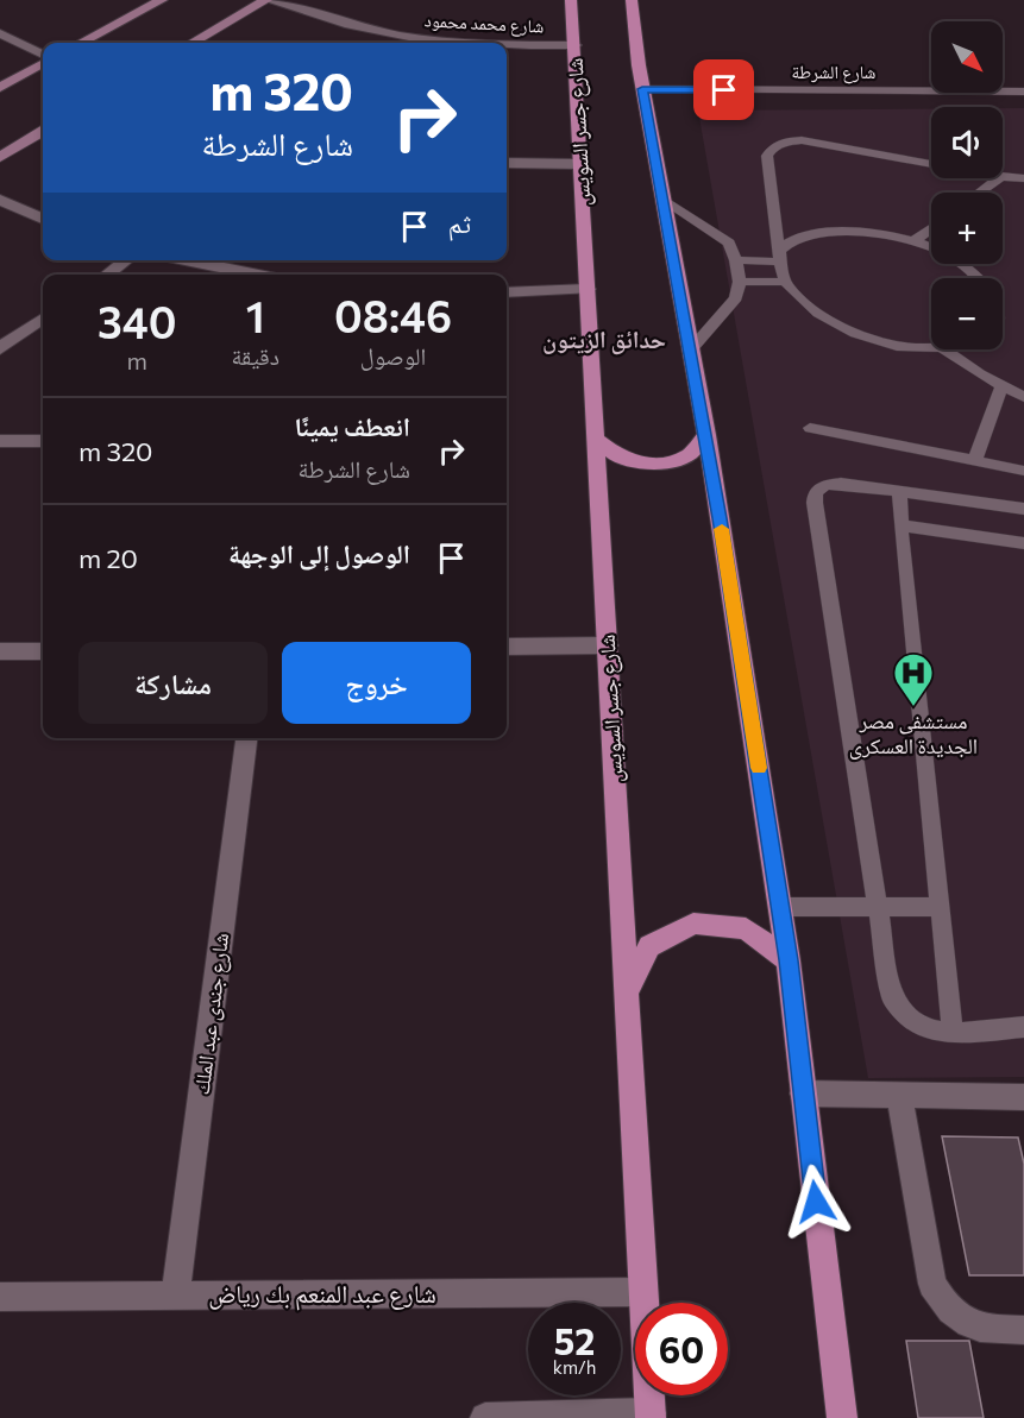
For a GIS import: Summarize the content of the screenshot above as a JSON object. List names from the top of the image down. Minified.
{"streets":{"main road":["شارع جسر السويس"],"street":["شارع محمد محمود","شارع جندى عبد الملك","شارع عبد المنعم بك رياض"],"lane":["شارع الشرطة"]},"crossings":[["شارع محمد محمود","شارع جسر السويس"],["شارع جسر السويس","شارع عبد المنعم بك رياض"],["شارع جندى عبد الملك","شارع عبد المنعم بك رياض"]],"districts":["حدائق الزيتون"],"places":{"hospital":["مستشفى مصر الجديدة العسكرى"]},"north":"bottom right","page":{"map_buttons":["+","−"],"turn":["320 m","شارع الشرطة"],"then":"ثم","eta":["08:46","الوصول","1","دقيقة","340","m"],"list":[{"name":"انعطف يمينًا","note":"شارع الشرطة","value":"320 m"},{"name":"الوصول إلى الوجهة","value":"20 m"}],"buttons":["خروج","مشاركة"],"speed":"52 km/h","limit":"60"}}
